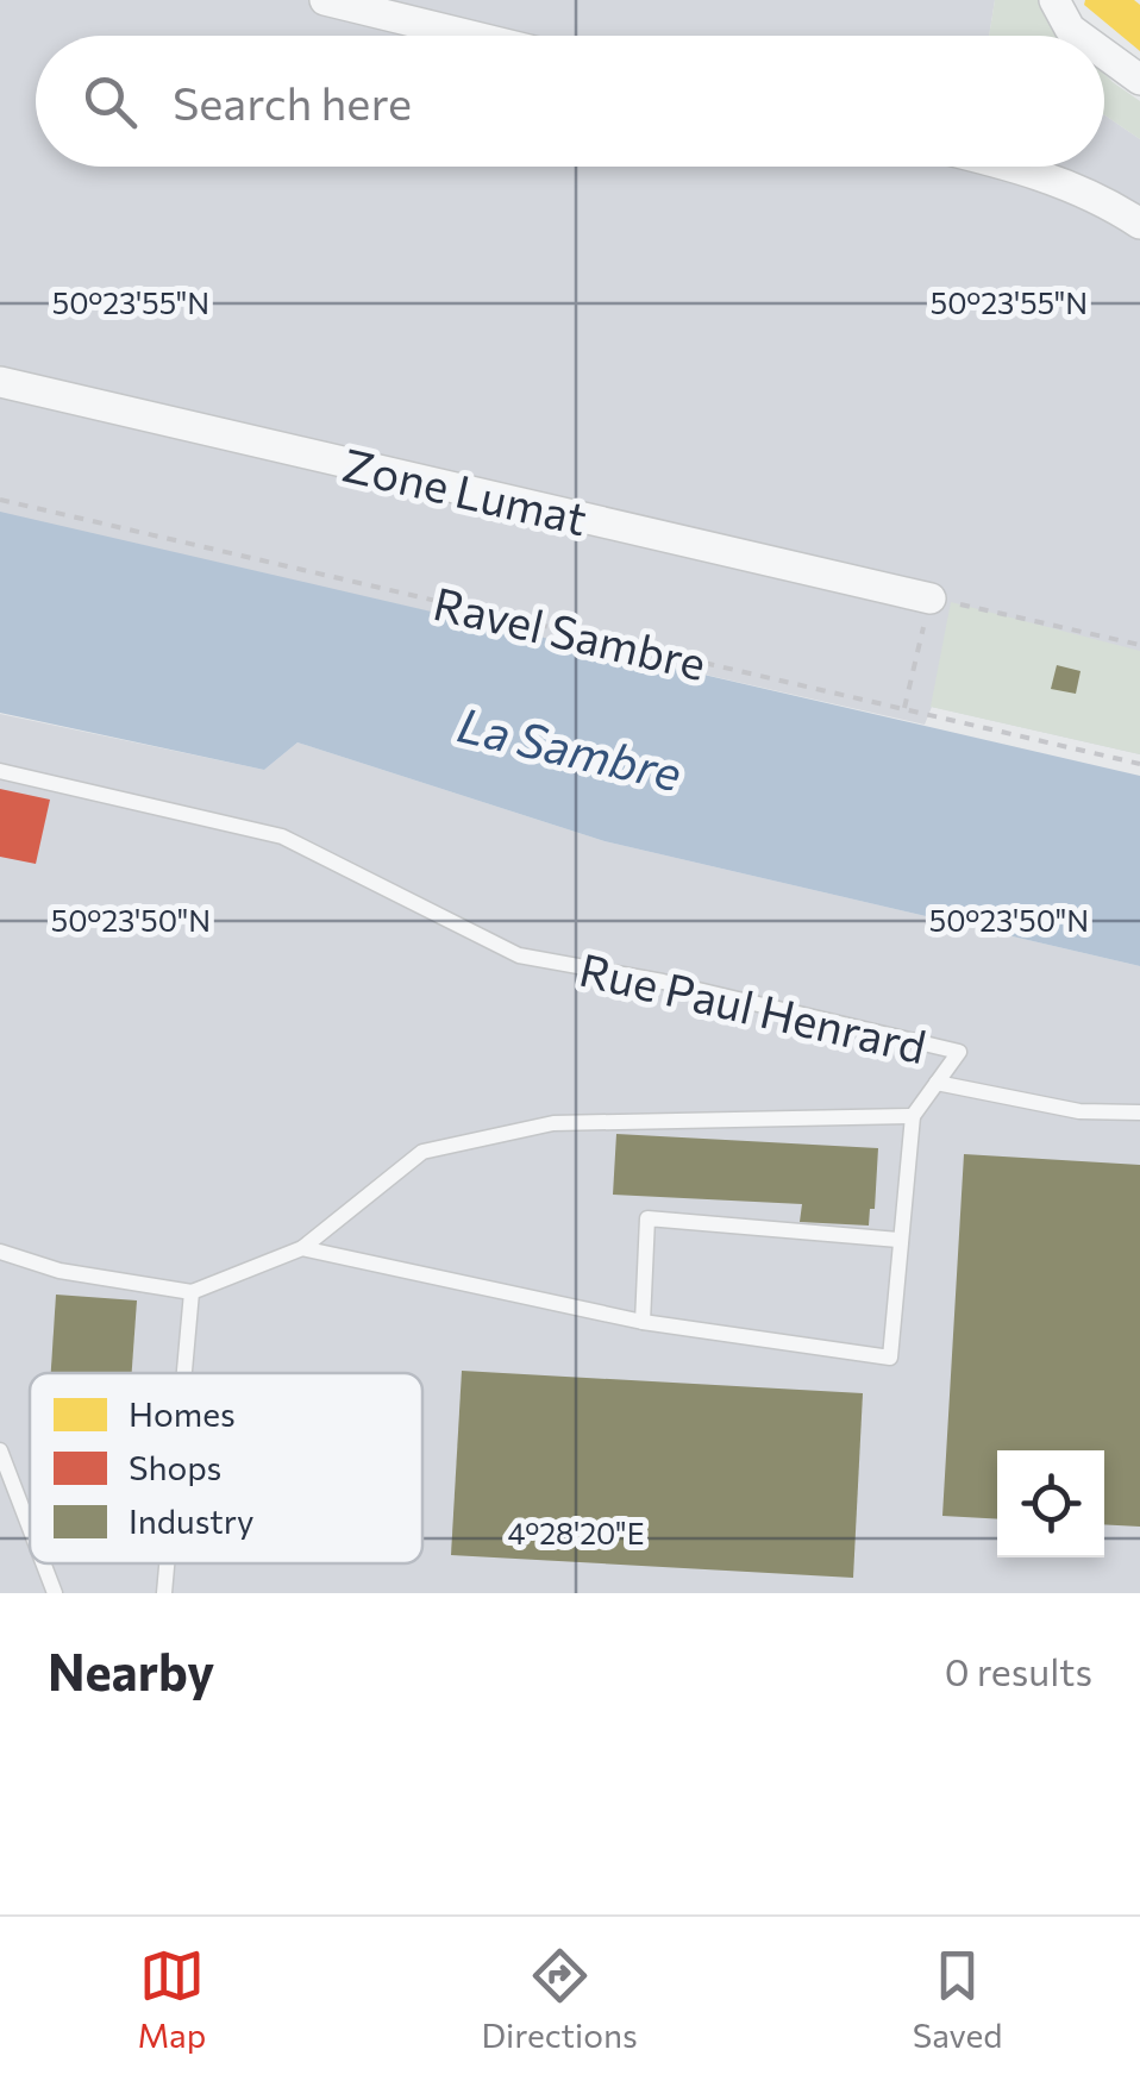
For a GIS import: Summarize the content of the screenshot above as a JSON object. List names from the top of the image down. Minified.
{"streets":{"street":["Zone Lumat"],"lane":["Rue Paul Henrard"],"path":["Ravel Sambre"]},"water":["La Sambre"],"legend":["Homes","Shops","Industry"],"page":{"search":"Search here","heading":["Nearby","0 results"],"nav":["Map","Directions","Saved"]},"coordinates":["50°23'55\"N","50°23'50\"N","4°28'20\"E"]}
